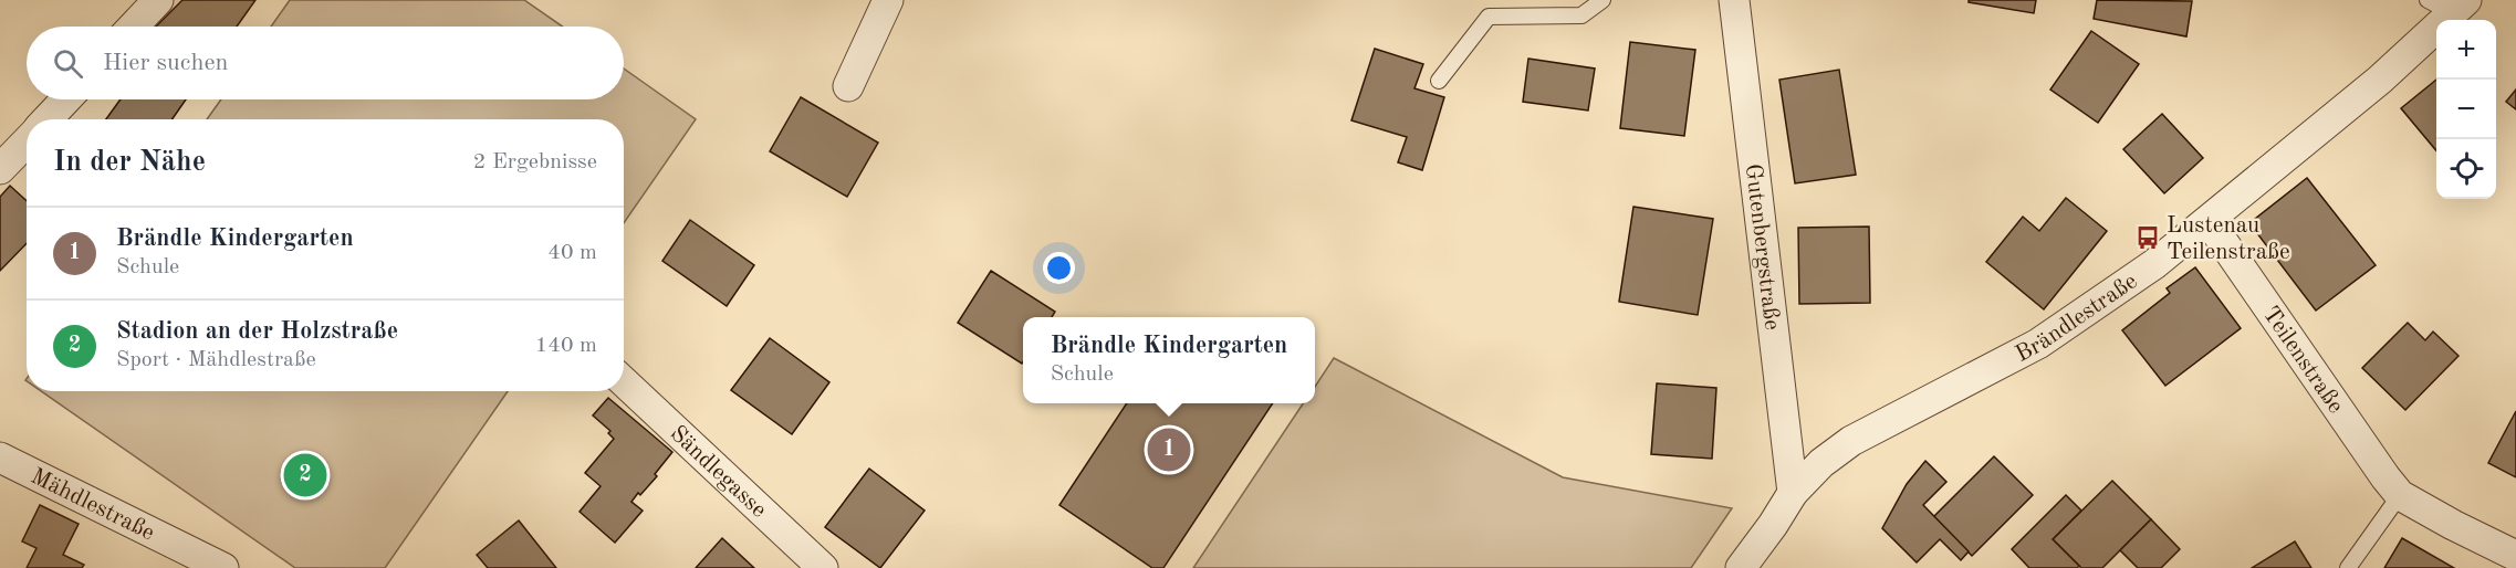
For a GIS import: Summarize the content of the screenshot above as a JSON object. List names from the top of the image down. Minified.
{"streets":{"street":["Gutenbergstraße","Brändlestraße","Teilenstraße","Sändlegasse","Mähdlestraße"]},"crossings":[["Gutenbergstraße","Brändlestraße"],["Brändlestraße","Teilenstraße"]],"places":{"bus stop":["Lustenau Teilenstraße"]},"page":{"map_buttons":["+","−"],"search":"Hier suchen","heading":["In der Nähe","2 Ergebnisse"],"list":[{"mark":"1","name":"Brändle Kindergarten","note":"Schule","value":"40 m"},{"mark":"2","name":"Stadion an der Holzstraße","note":"Sport · Mähdlestraße","value":"140 m"}],"popup":["Brändle Kindergarten","Schule"],"pins":["1","2"]}}
